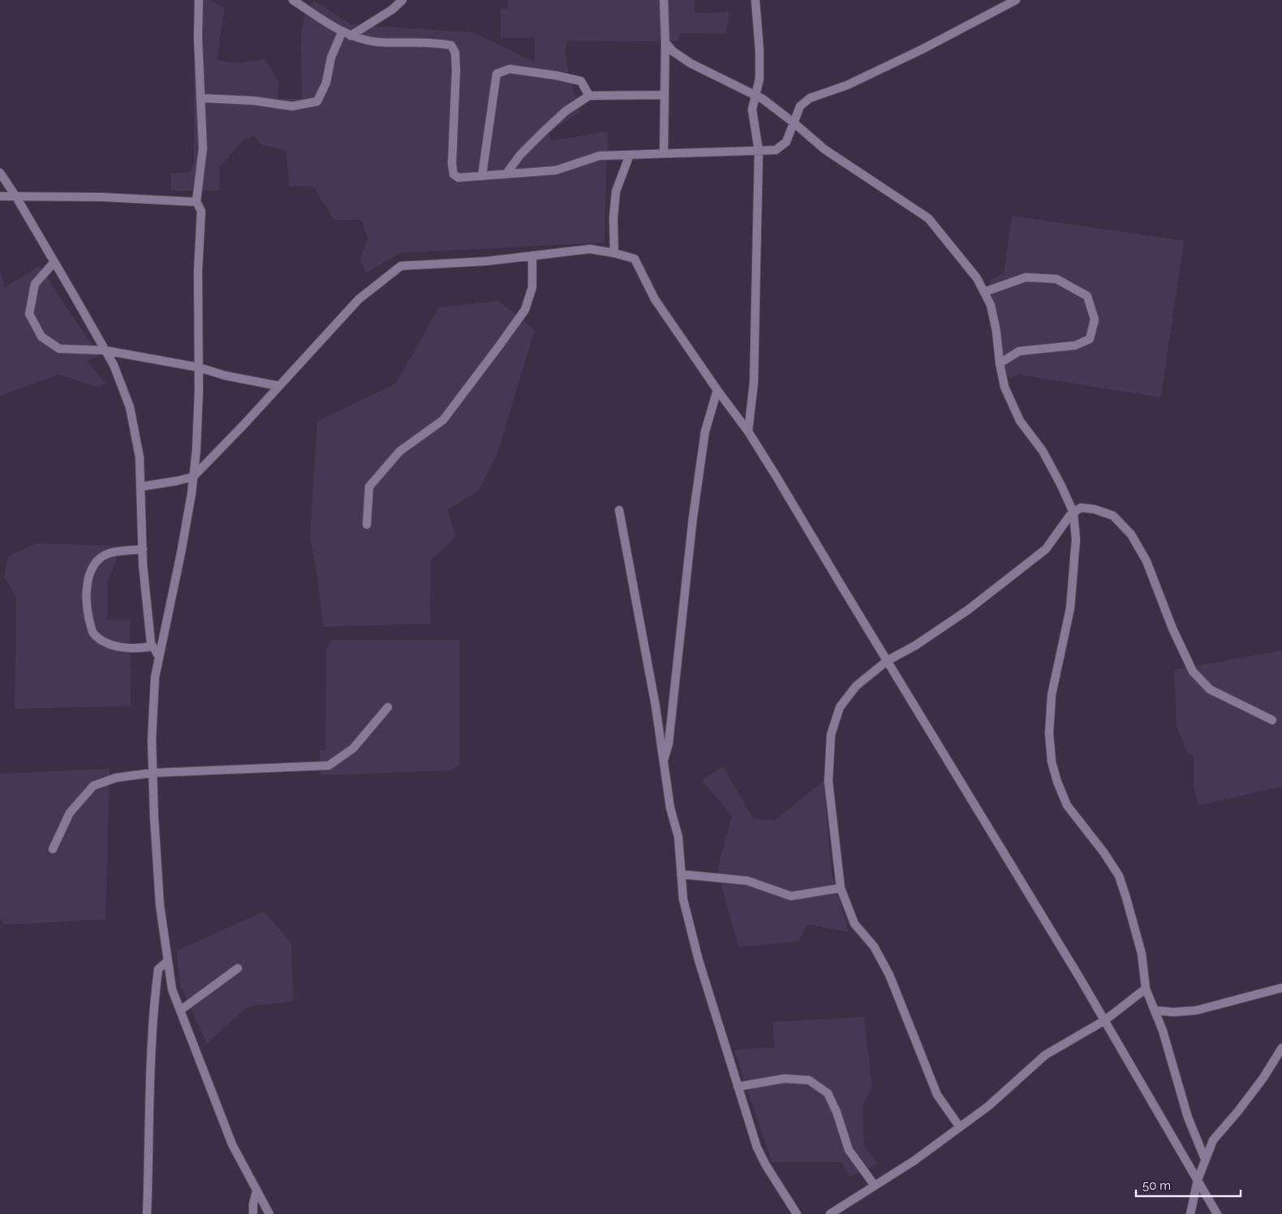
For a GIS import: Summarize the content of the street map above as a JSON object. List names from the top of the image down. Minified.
{"scale_bar":"50 m"}
